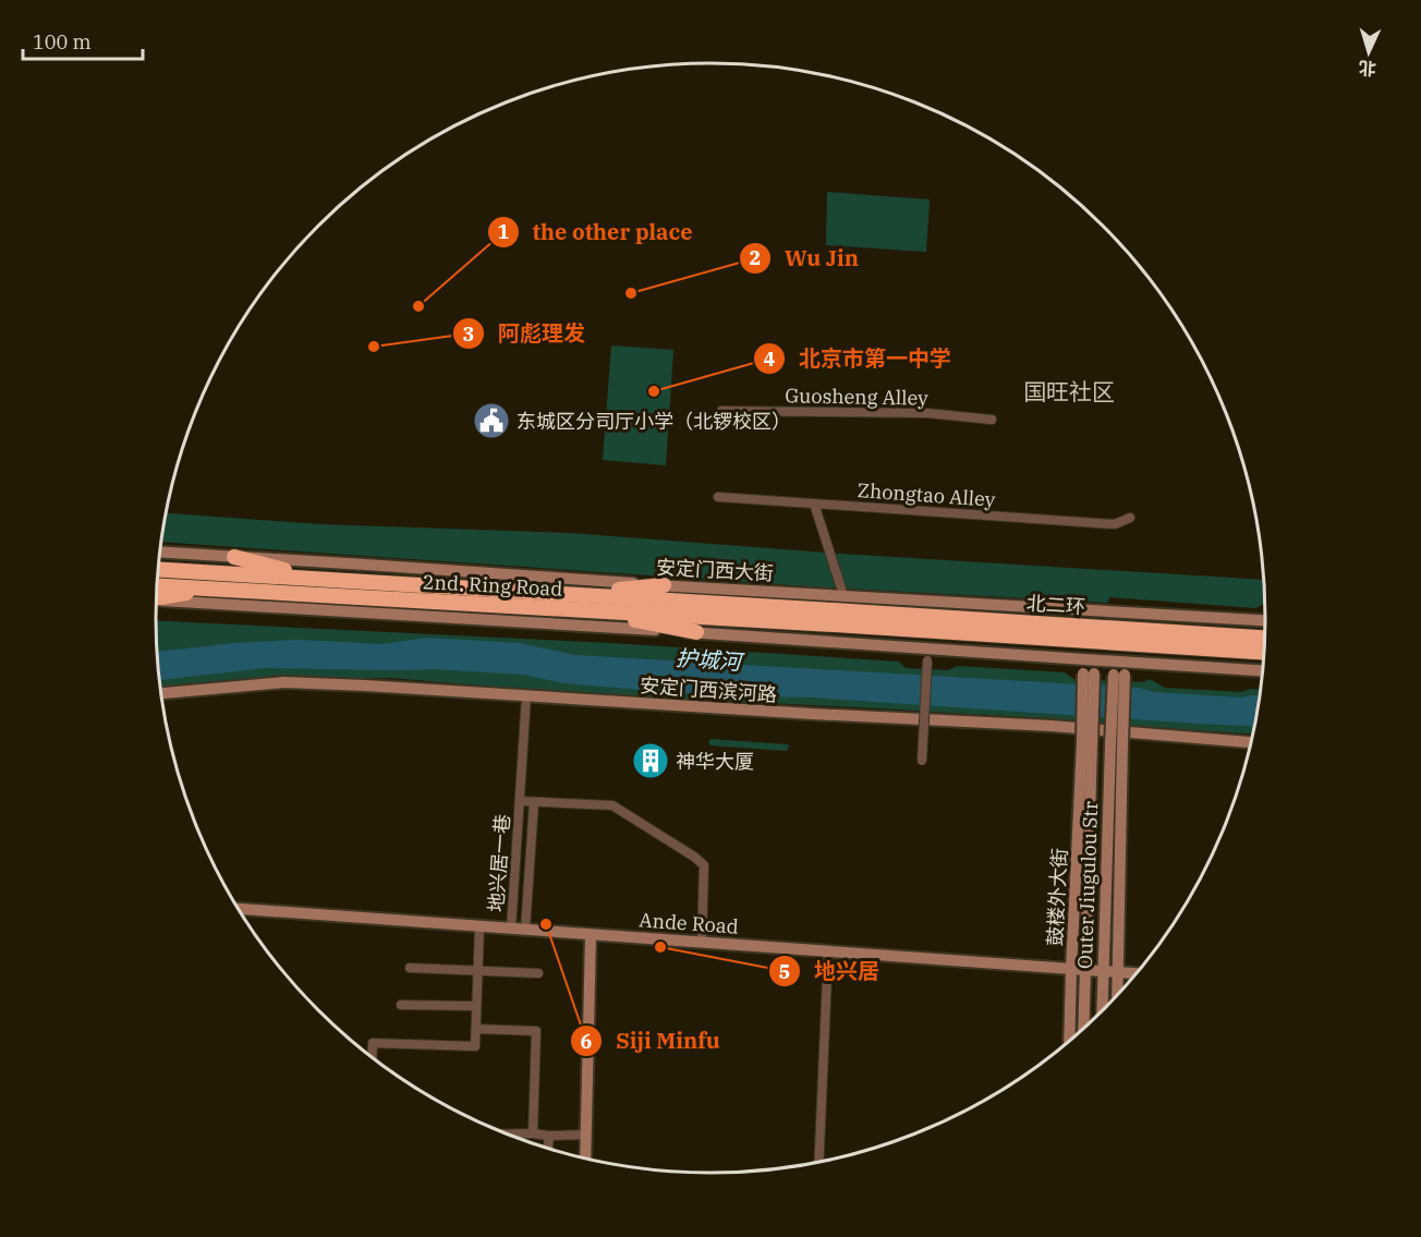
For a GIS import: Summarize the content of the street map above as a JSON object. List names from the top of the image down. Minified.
{"streets":{"highway":["2nd. Ring Road","北二环"],"street":["Guosheng Alley","Zhongtao Alley","安定门西大街","安定门西滨河路","地兴居一巷","Outer Jiugulou Str","鼓楼外大街","Ande Road"]},"crossings":[["2nd. Ring Road","北二环"],["安定门西滨河路","地兴居一巷"],["地兴居一巷","Ande Road"],["Outer Jiugulou Str","Ande Road"],["鼓楼外大街","Ande Road"]],"districts":["国旺社区"],"water":["护城河"],"places":{"other":["Wu Jin","the other place","阿彪理发","北京市第一中学","Siji Minfu","地兴居"],"public building":["东城区分司厅小学（北锣校区）"],"building":["神华大厦"]},"scale_bar":"100 m","north":"bottom"}
